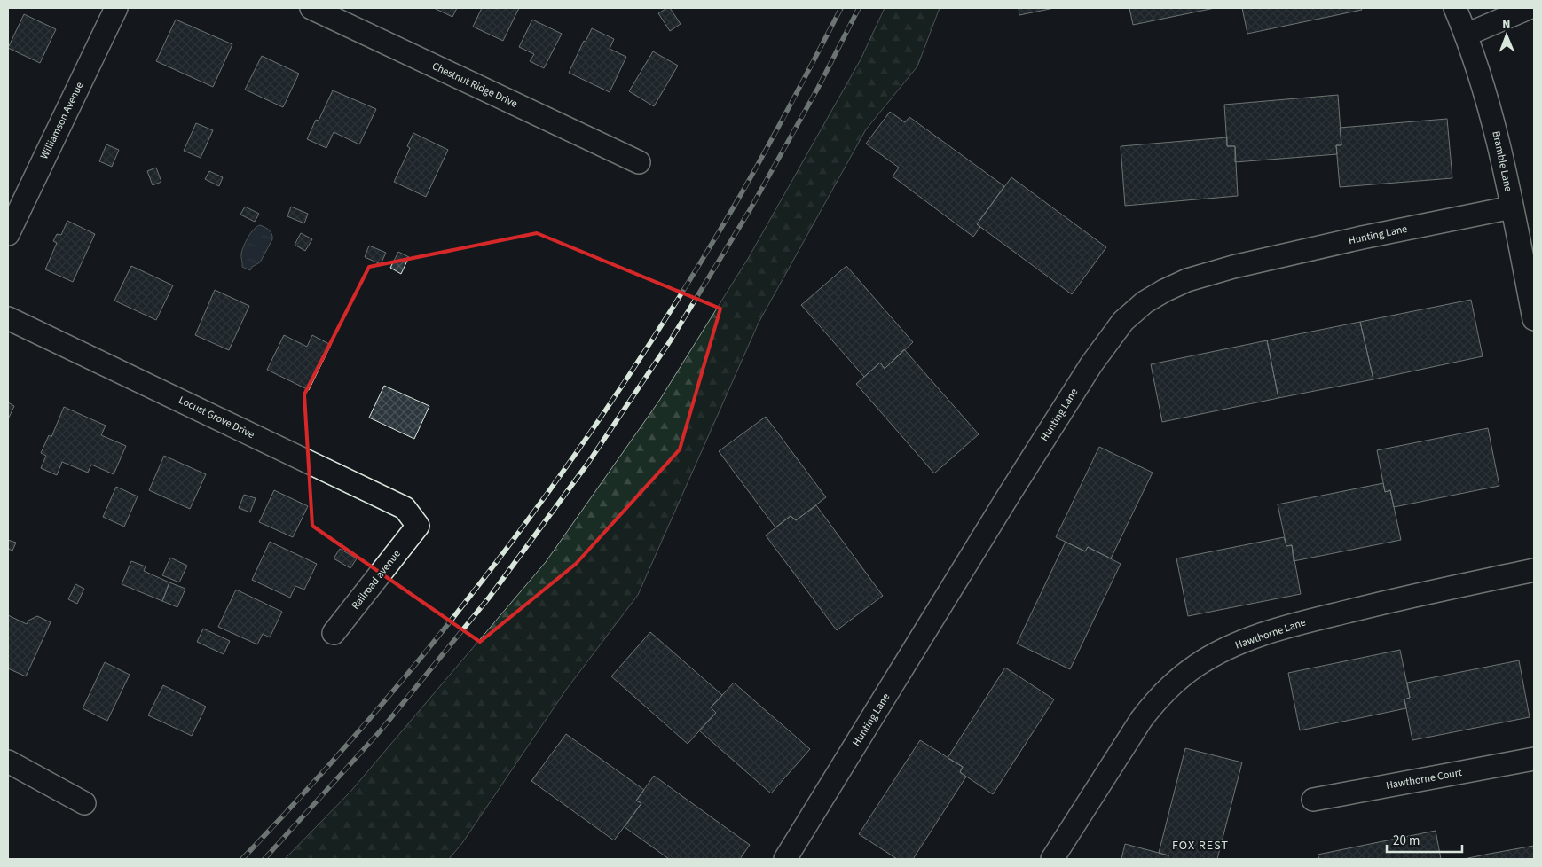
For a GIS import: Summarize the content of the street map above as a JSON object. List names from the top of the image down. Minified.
{"streets":{"street":["Chestnut Ridge Drive","Williamson Avenue","Bramble Lane","Hunting Lane","Locust Grove Drive","Railroad avenue","Hawthorne Lane","Hawthorne Court"]},"crossings":[["Bramble Lane","Hunting Lane"],["Locust Grove Drive","Railroad avenue"]],"districts":["FOX REST"],"scale_bar":"20 m","north":"top"}
